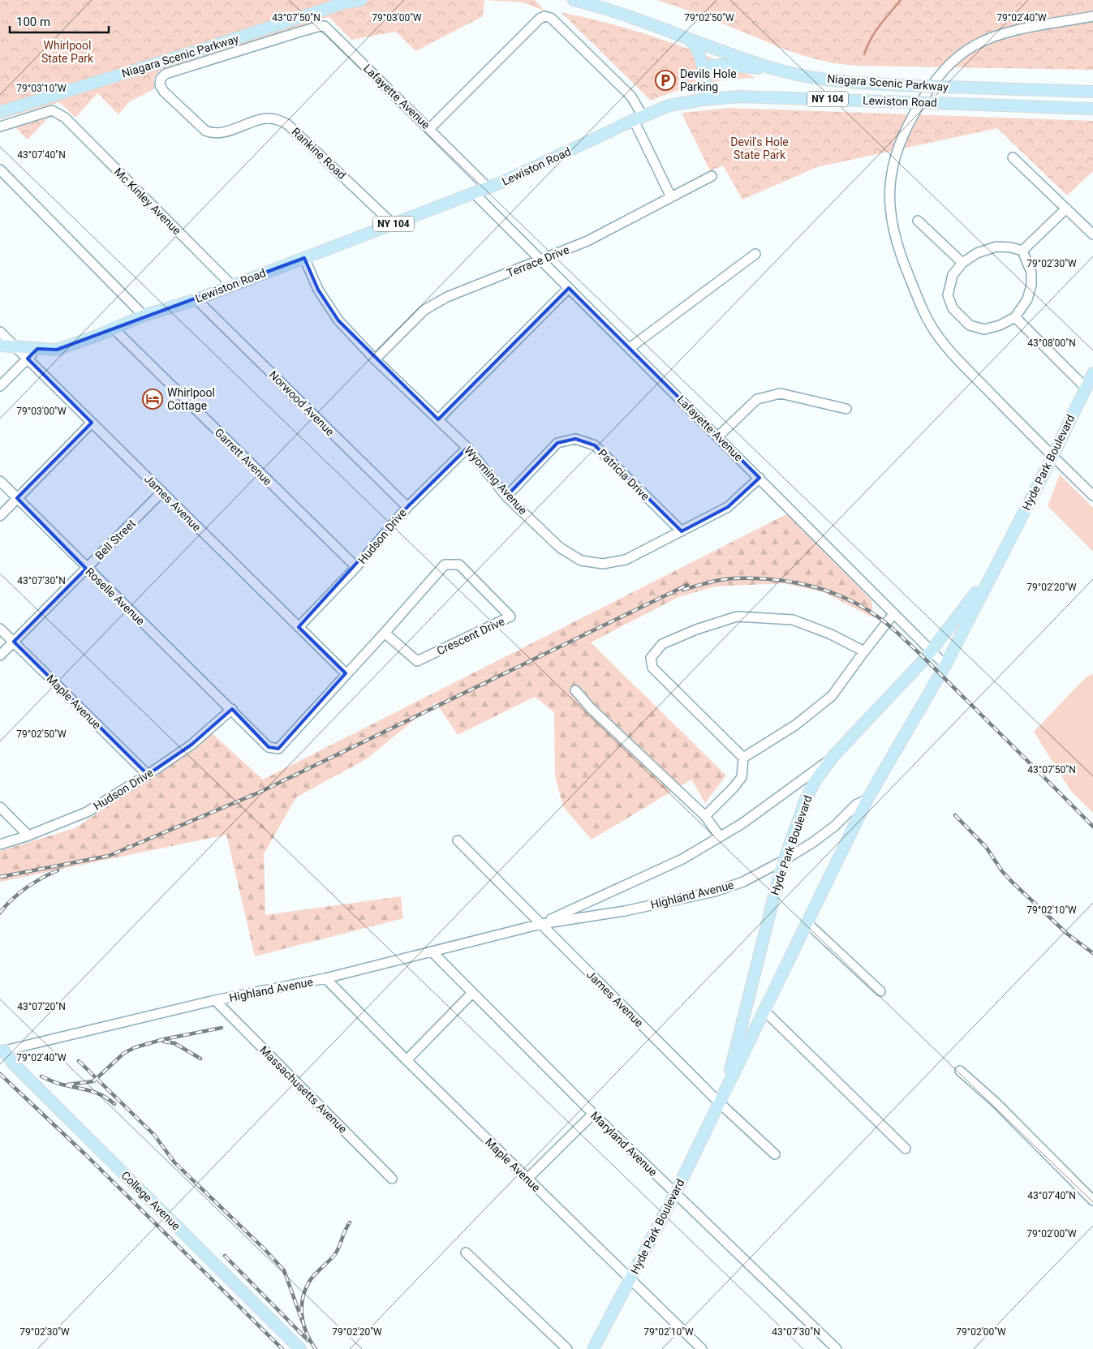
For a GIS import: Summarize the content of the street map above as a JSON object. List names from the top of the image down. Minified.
{"streets":{"main road":["Niagara Scenic Parkway","NY 104","Lewiston Road","Hyde Park Boulevard","College Avenue"],"street":["Lafayette Avenue","Rankine Road","Mc Kinley Avenue","Terrace Drive","Norwood Avenue","Garrett Avenue","Patricia Drive","Wyoming Avenue","James Avenue","Hudson Drive","Bell Street","Roselle Avenue","Crescent Drive","Maple Avenue","Highland Avenue","Massachusetts Avenue","Maryland Avenue"]},"crossings":[["Lafayette Avenue","Lewiston Road"],["Lafayette Avenue","Rankine Road"],["Lafayette Avenue","Terrace Drive"],["Lafayette Avenue","Hyde Park Boulevard"],["Lafayette Avenue","Wyoming Avenue"],["Lewiston Road","Rankine Road"],["Lewiston Road","Mc Kinley Avenue"],["Lewiston Road","Norwood Avenue"],["Lewiston Road","Garrett Avenue"],["Lewiston Road","Wyoming Avenue"],["Lewiston Road","James Avenue"],["Terrace Drive","Wyoming Avenue"],["Norwood Avenue","Hudson Drive"],["Garrett Avenue","Hudson Drive"],["Hyde Park Boulevard","James Avenue"],["Hyde Park Boulevard","Maple Avenue"],["Hyde Park Boulevard","Highland Avenue"],["Hyde Park Boulevard","Maryland Avenue"],["Patricia Drive","Wyoming Avenue"],["Wyoming Avenue","Hudson Drive"],["James Avenue","Hudson Drive"],["James Avenue","Bell Street"],["James Avenue","Crescent Drive"],["James Avenue","Highland Avenue"],["Hudson Drive","Roselle Avenue"],["Hudson Drive","Crescent Drive"],["Hudson Drive","Maple Avenue"],["Bell Street","Roselle Avenue"],["Bell Street","Maple Avenue"],["Roselle Avenue","Crescent Drive"],["Maple Avenue","Highland Avenue"],["Highland Avenue","Massachusetts Avenue"],["Highland Avenue","Maryland Avenue"],["Highland Avenue","College Avenue"]],"parks":["Whirlpool State Park","Devil's Hole State Park"],"places":{"parking":["Devils Hole Parking"],"hotel":["Whirlpool Cottage"]},"scale_bar":"100 m","coordinates":["43°07'50\"N","79°03'00\"W","79°02'50\"W","79°02'40\"W","79°03'10\"W","43°07'40\"N","79°02'30\"W","43°08'00\"N","43°07'30\"N","79°02'20\"W","79°02'10\"W","43°07'20\"N","79°02'00\"W"]}
